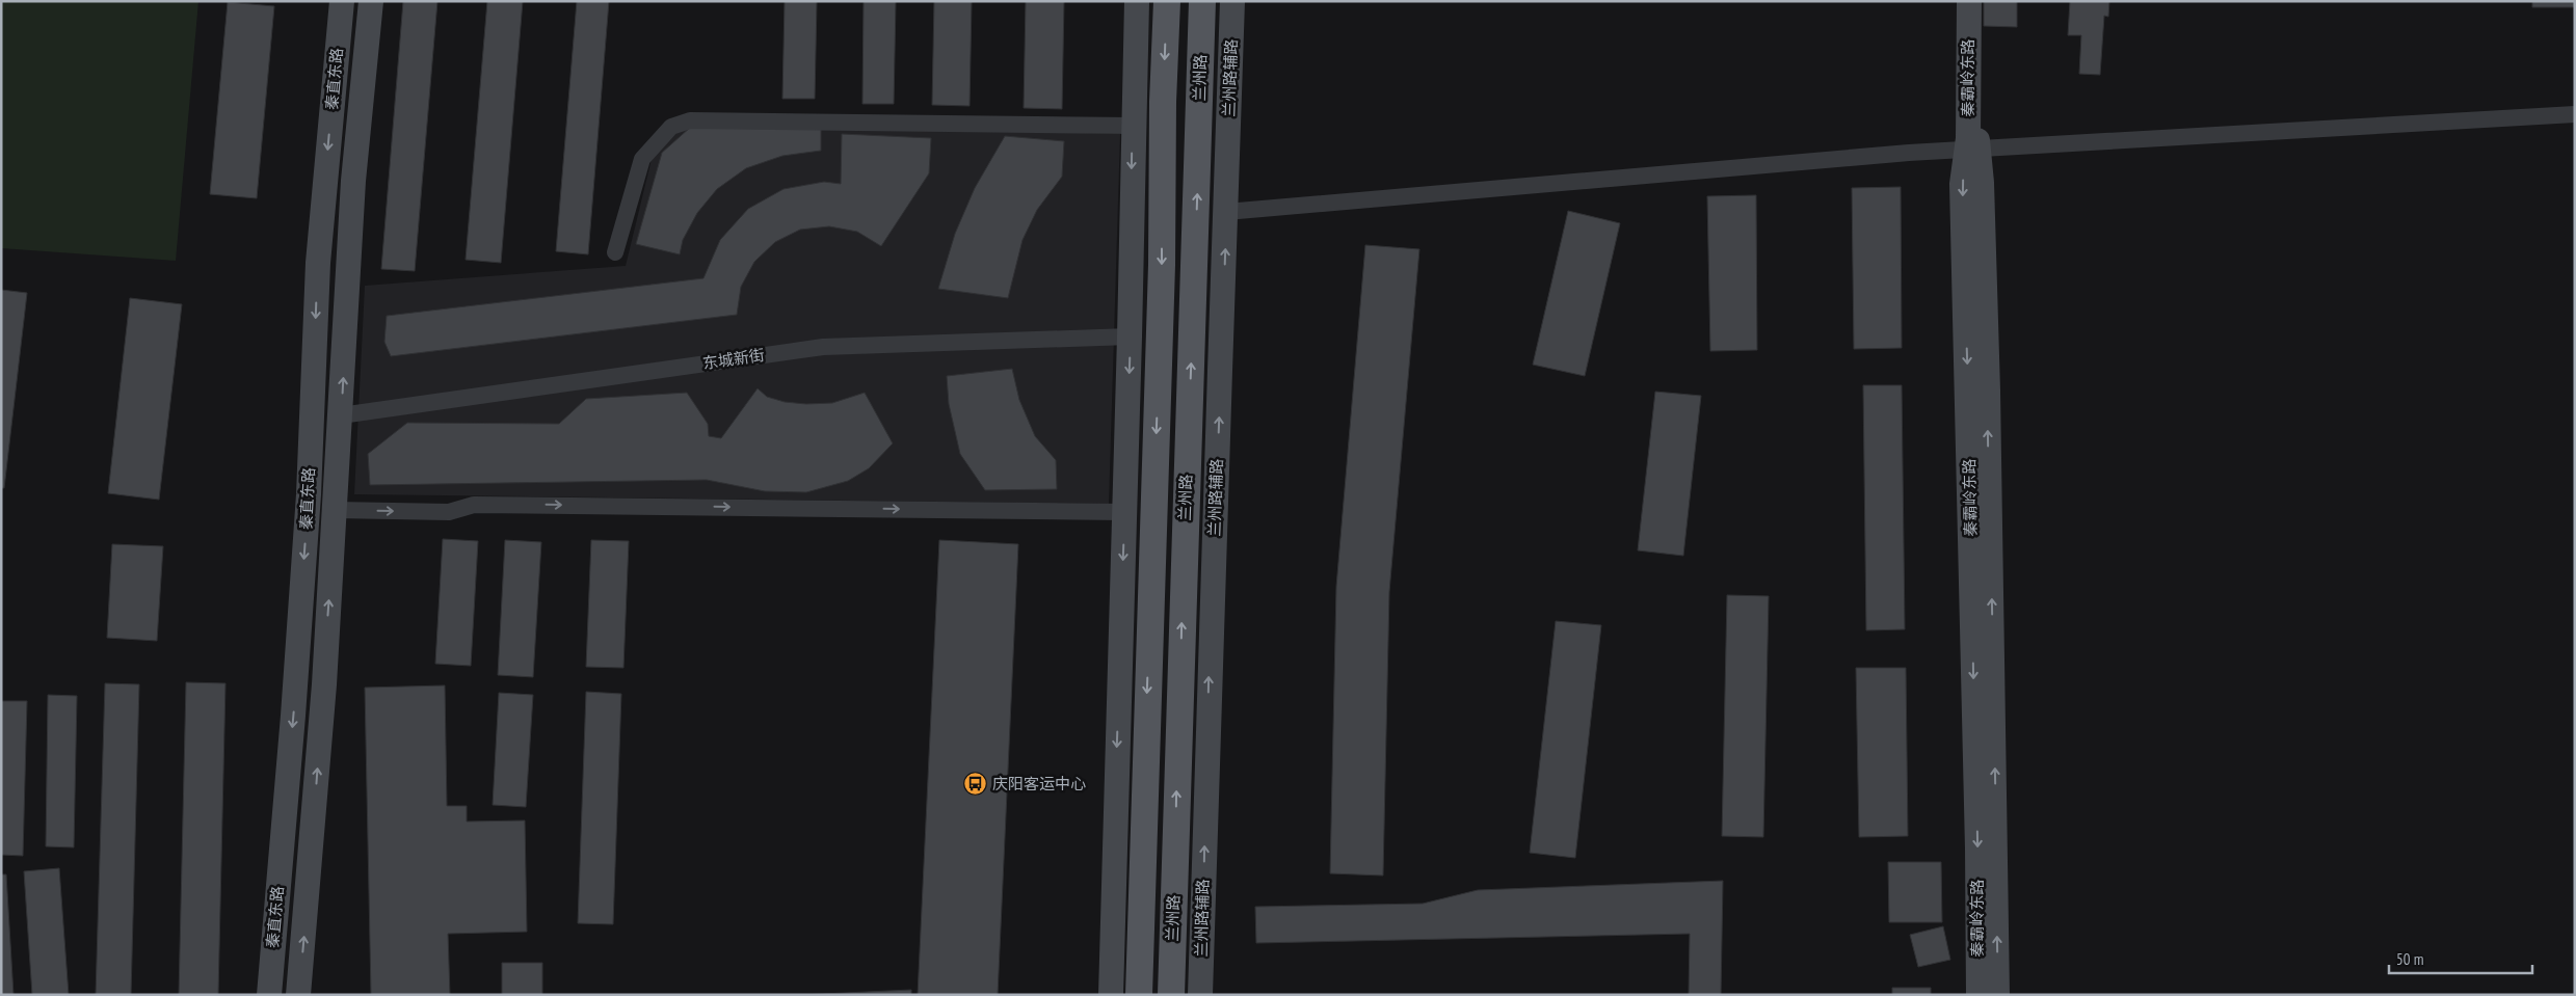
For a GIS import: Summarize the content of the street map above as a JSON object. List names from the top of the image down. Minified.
{"streets":{"main road":["兰州路"],"street":["兰州路辅路","秦霸岭东路","秦直东路","东城新街"]},"crossings":[["秦直东路","东城新街"]],"places":{"bus stop":["庆阳客运中心"]},"scale_bar":"50 m"}
